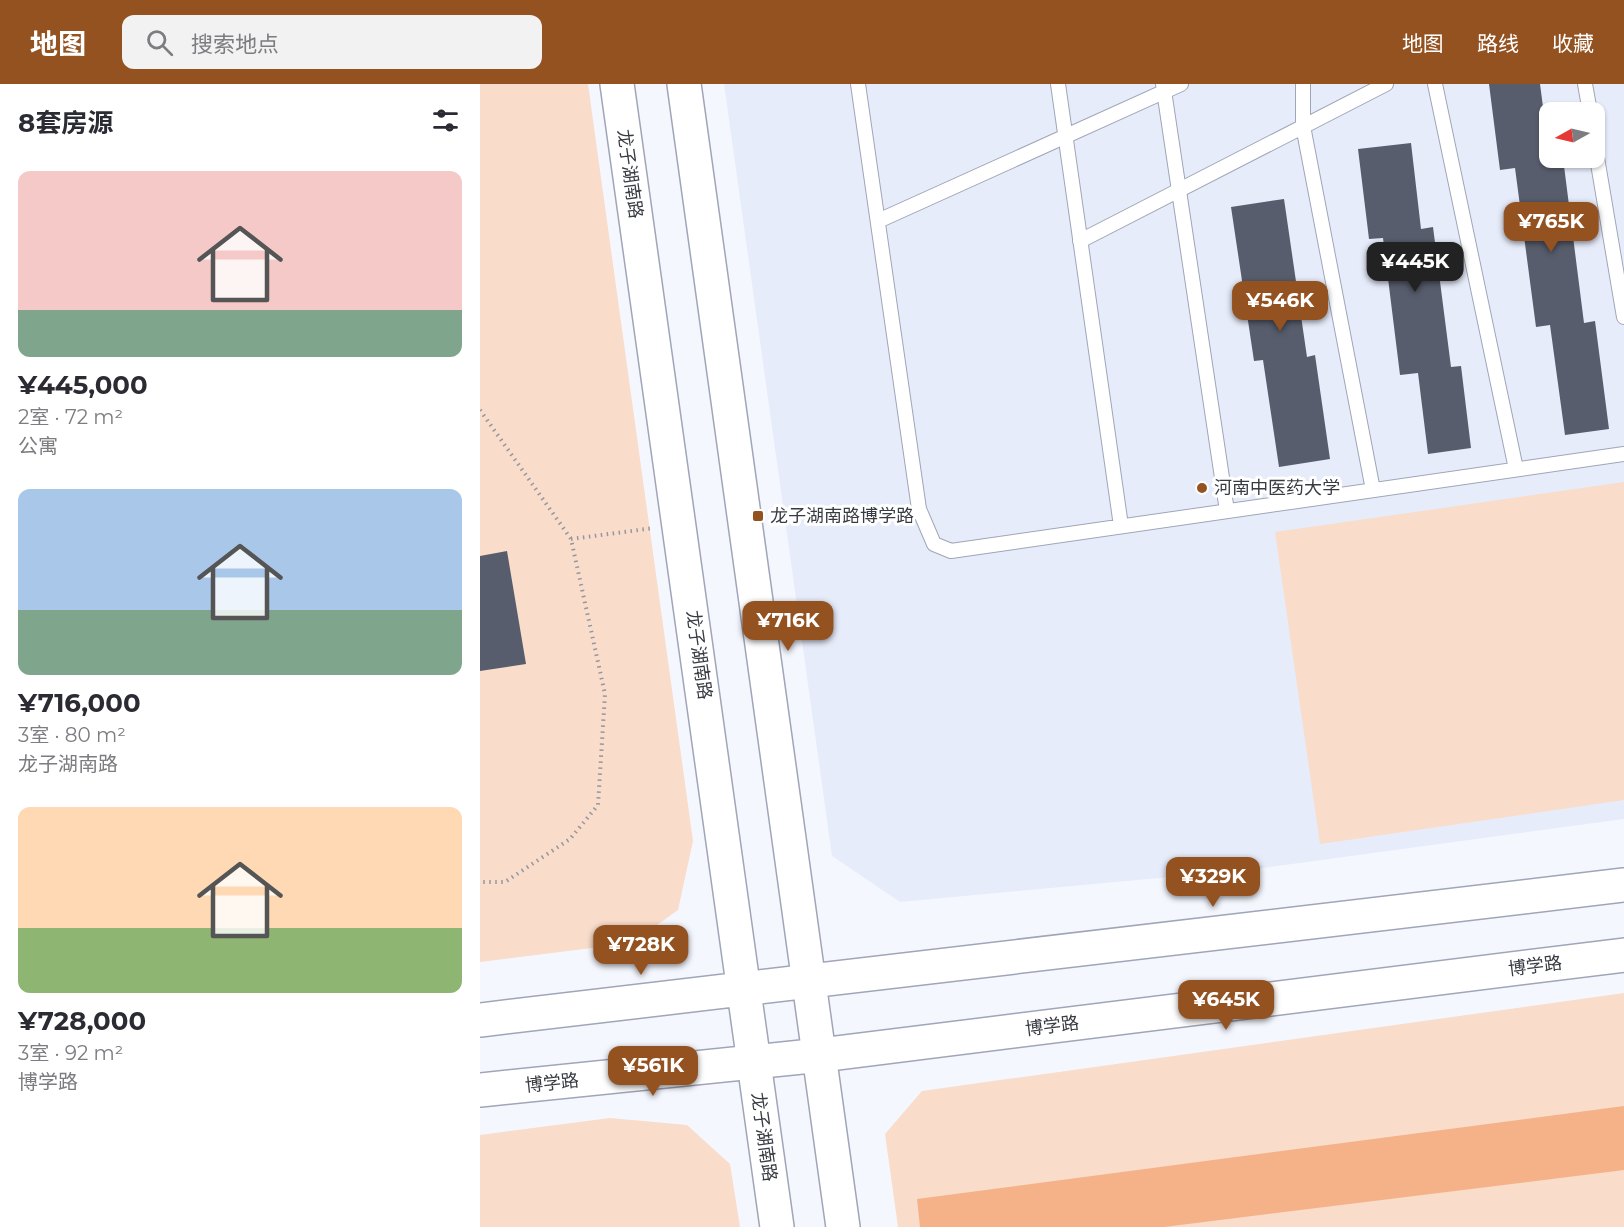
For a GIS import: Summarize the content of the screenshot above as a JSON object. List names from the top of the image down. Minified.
{"streets":{"street":["龙子湖南路","博学路"]},"crossings":[["龙子湖南路","博学路"]],"places":{"other":["河南中医药大学"],"transit":["龙子湖南路博学路"]},"north":"left","page":{"header":"地图","search":"搜索地点","nav":["地图","路线","收藏"],"heading":"8套房源","list":[{"name":"¥445,000","note":"2室 · 72 m² · 公寓"},{"name":"¥716,000","note":"3室 · 80 m² · 龙子湖南路"},{"name":"¥728,000","note":"3室 · 92 m² · 博学路"}],"price":["¥765K","¥445K","¥546K","¥716K","¥329K","¥728K","¥645K","¥561K"]}}
